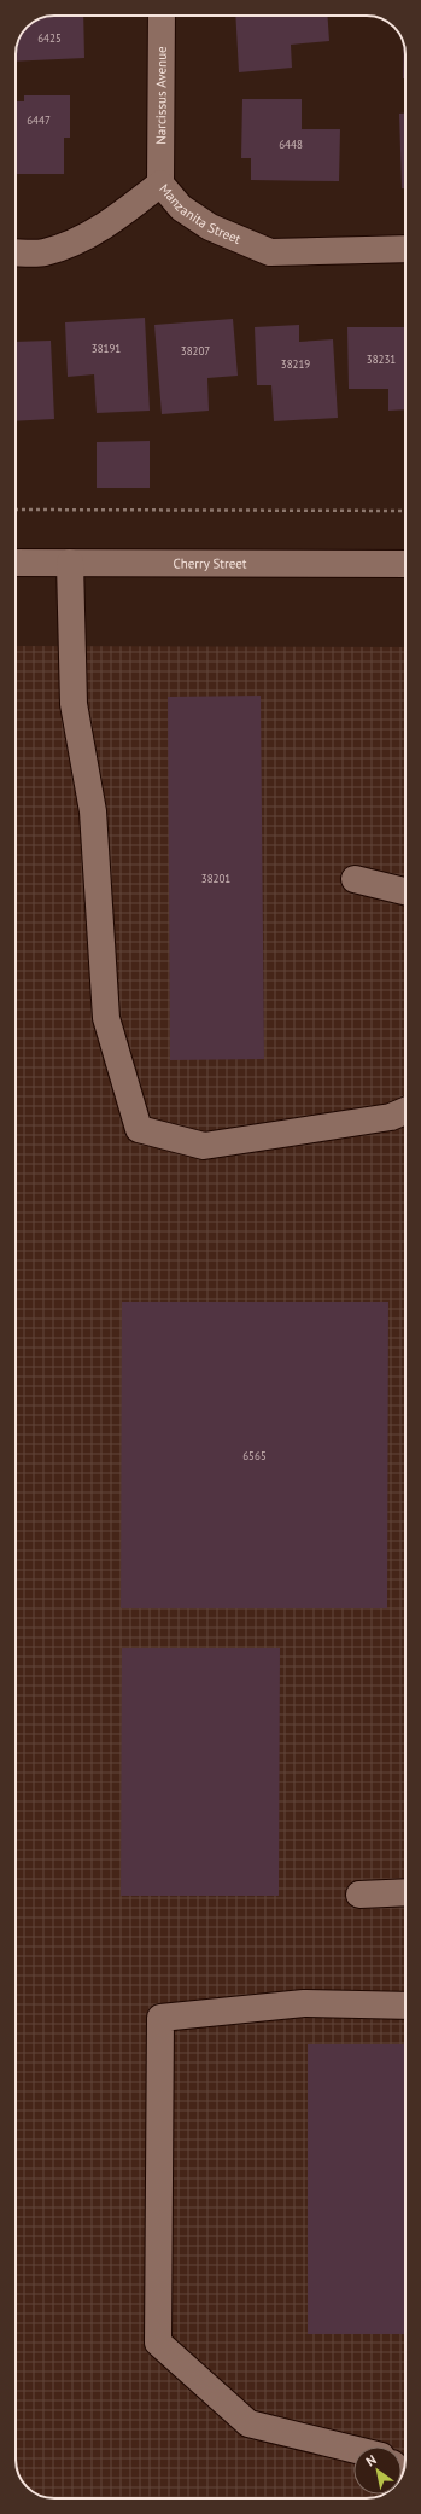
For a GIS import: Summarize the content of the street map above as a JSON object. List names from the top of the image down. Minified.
{"streets":{"street":["Narcissus Avenue","Manzanita Street","Cherry Street"]},"crossings":[["Narcissus Avenue","Manzanita Street"]],"house_numbers":["6425","6447","6448","38191","38207","38231","38219","38201","6565"],"north":"top left"}
